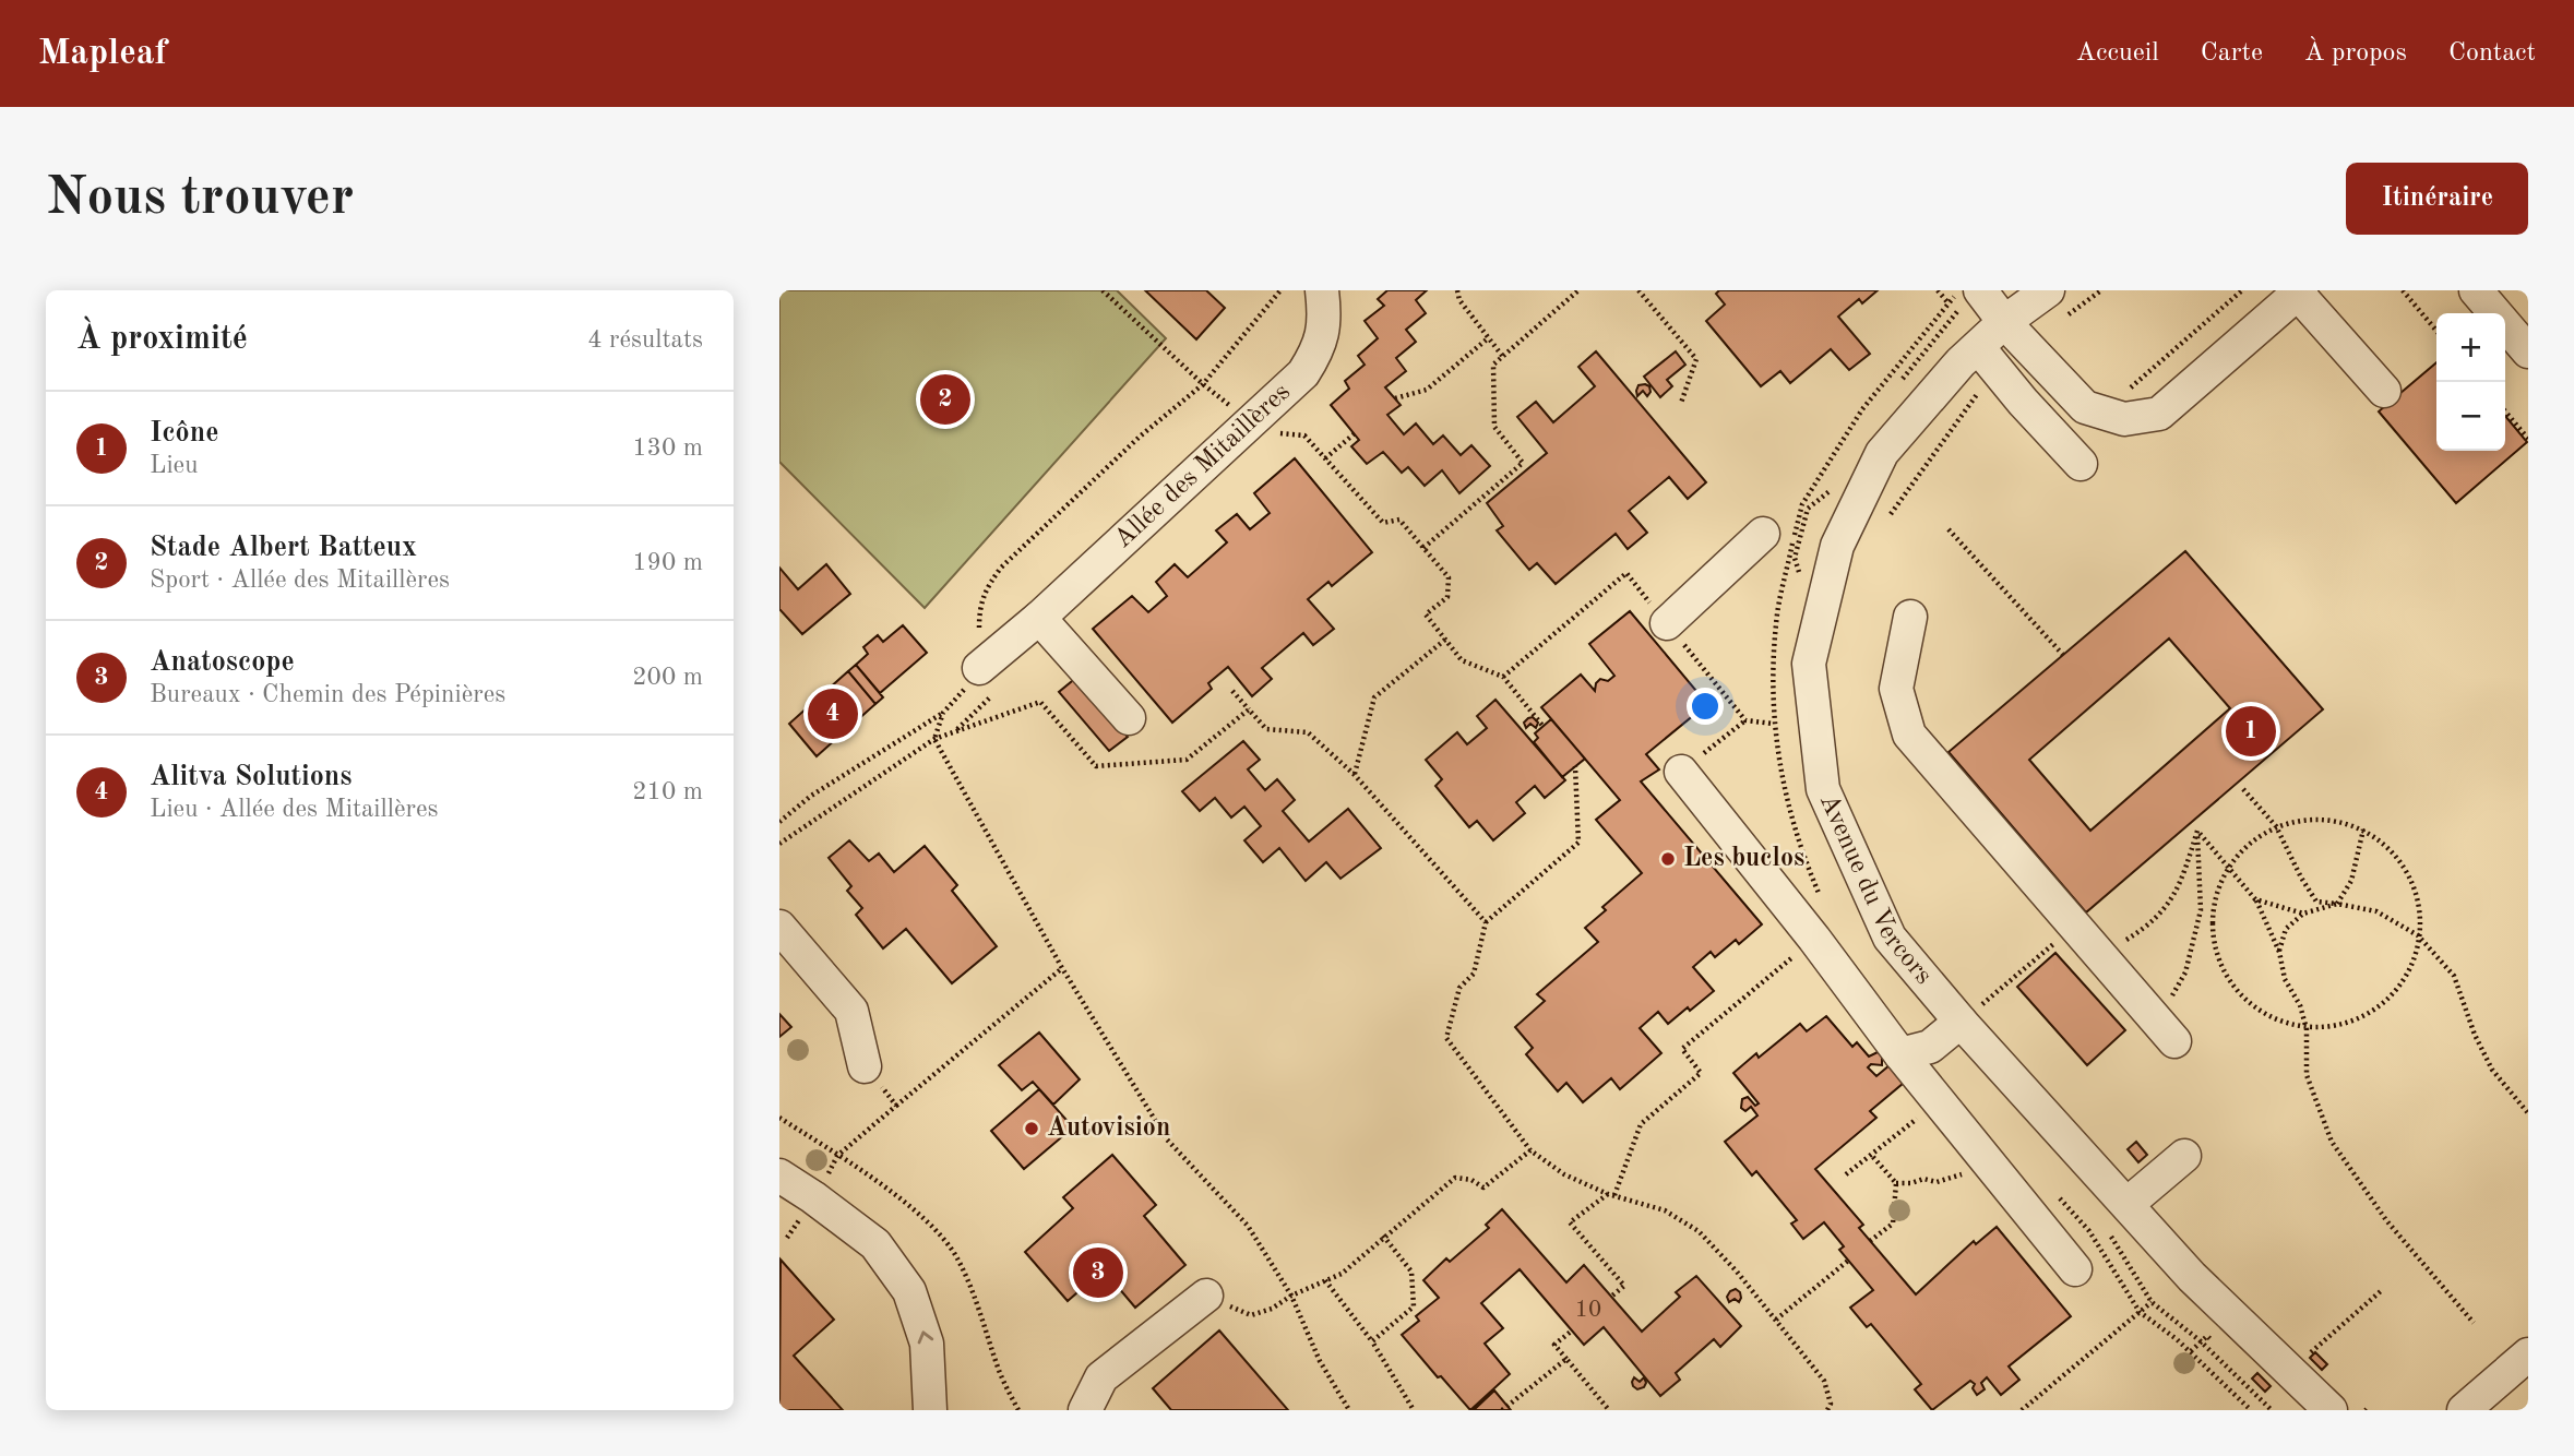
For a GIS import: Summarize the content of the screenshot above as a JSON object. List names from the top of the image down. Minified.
{"streets":{"street":["Allée des Mitaillères","Avenue du Vercors"]},"places":["Les buclos","Autovision"],"house_numbers":["10"],"page":{"header":"Mapleaf","nav":["Accueil","Carte","À propos","Contact"],"buttons":"Itinéraire","title":"Nous trouver","heading":["À proximité","4 résultats"],"map_buttons":["+","−"],"pins":["2","4","1","3"],"list":[{"mark":"1","name":"Icône","note":"Lieu","value":"130 m"},{"mark":"2","name":"Stade Albert Batteux","note":"Sport · Allée des Mitaillères","value":"190 m"},{"mark":"3","name":"Anatoscope","note":"Bureaux · Chemin des Pépinières","value":"200 m"},{"mark":"4","name":"Alitva Solutions","note":"Lieu · Allée des Mitaillères","value":"210 m"}]}}
